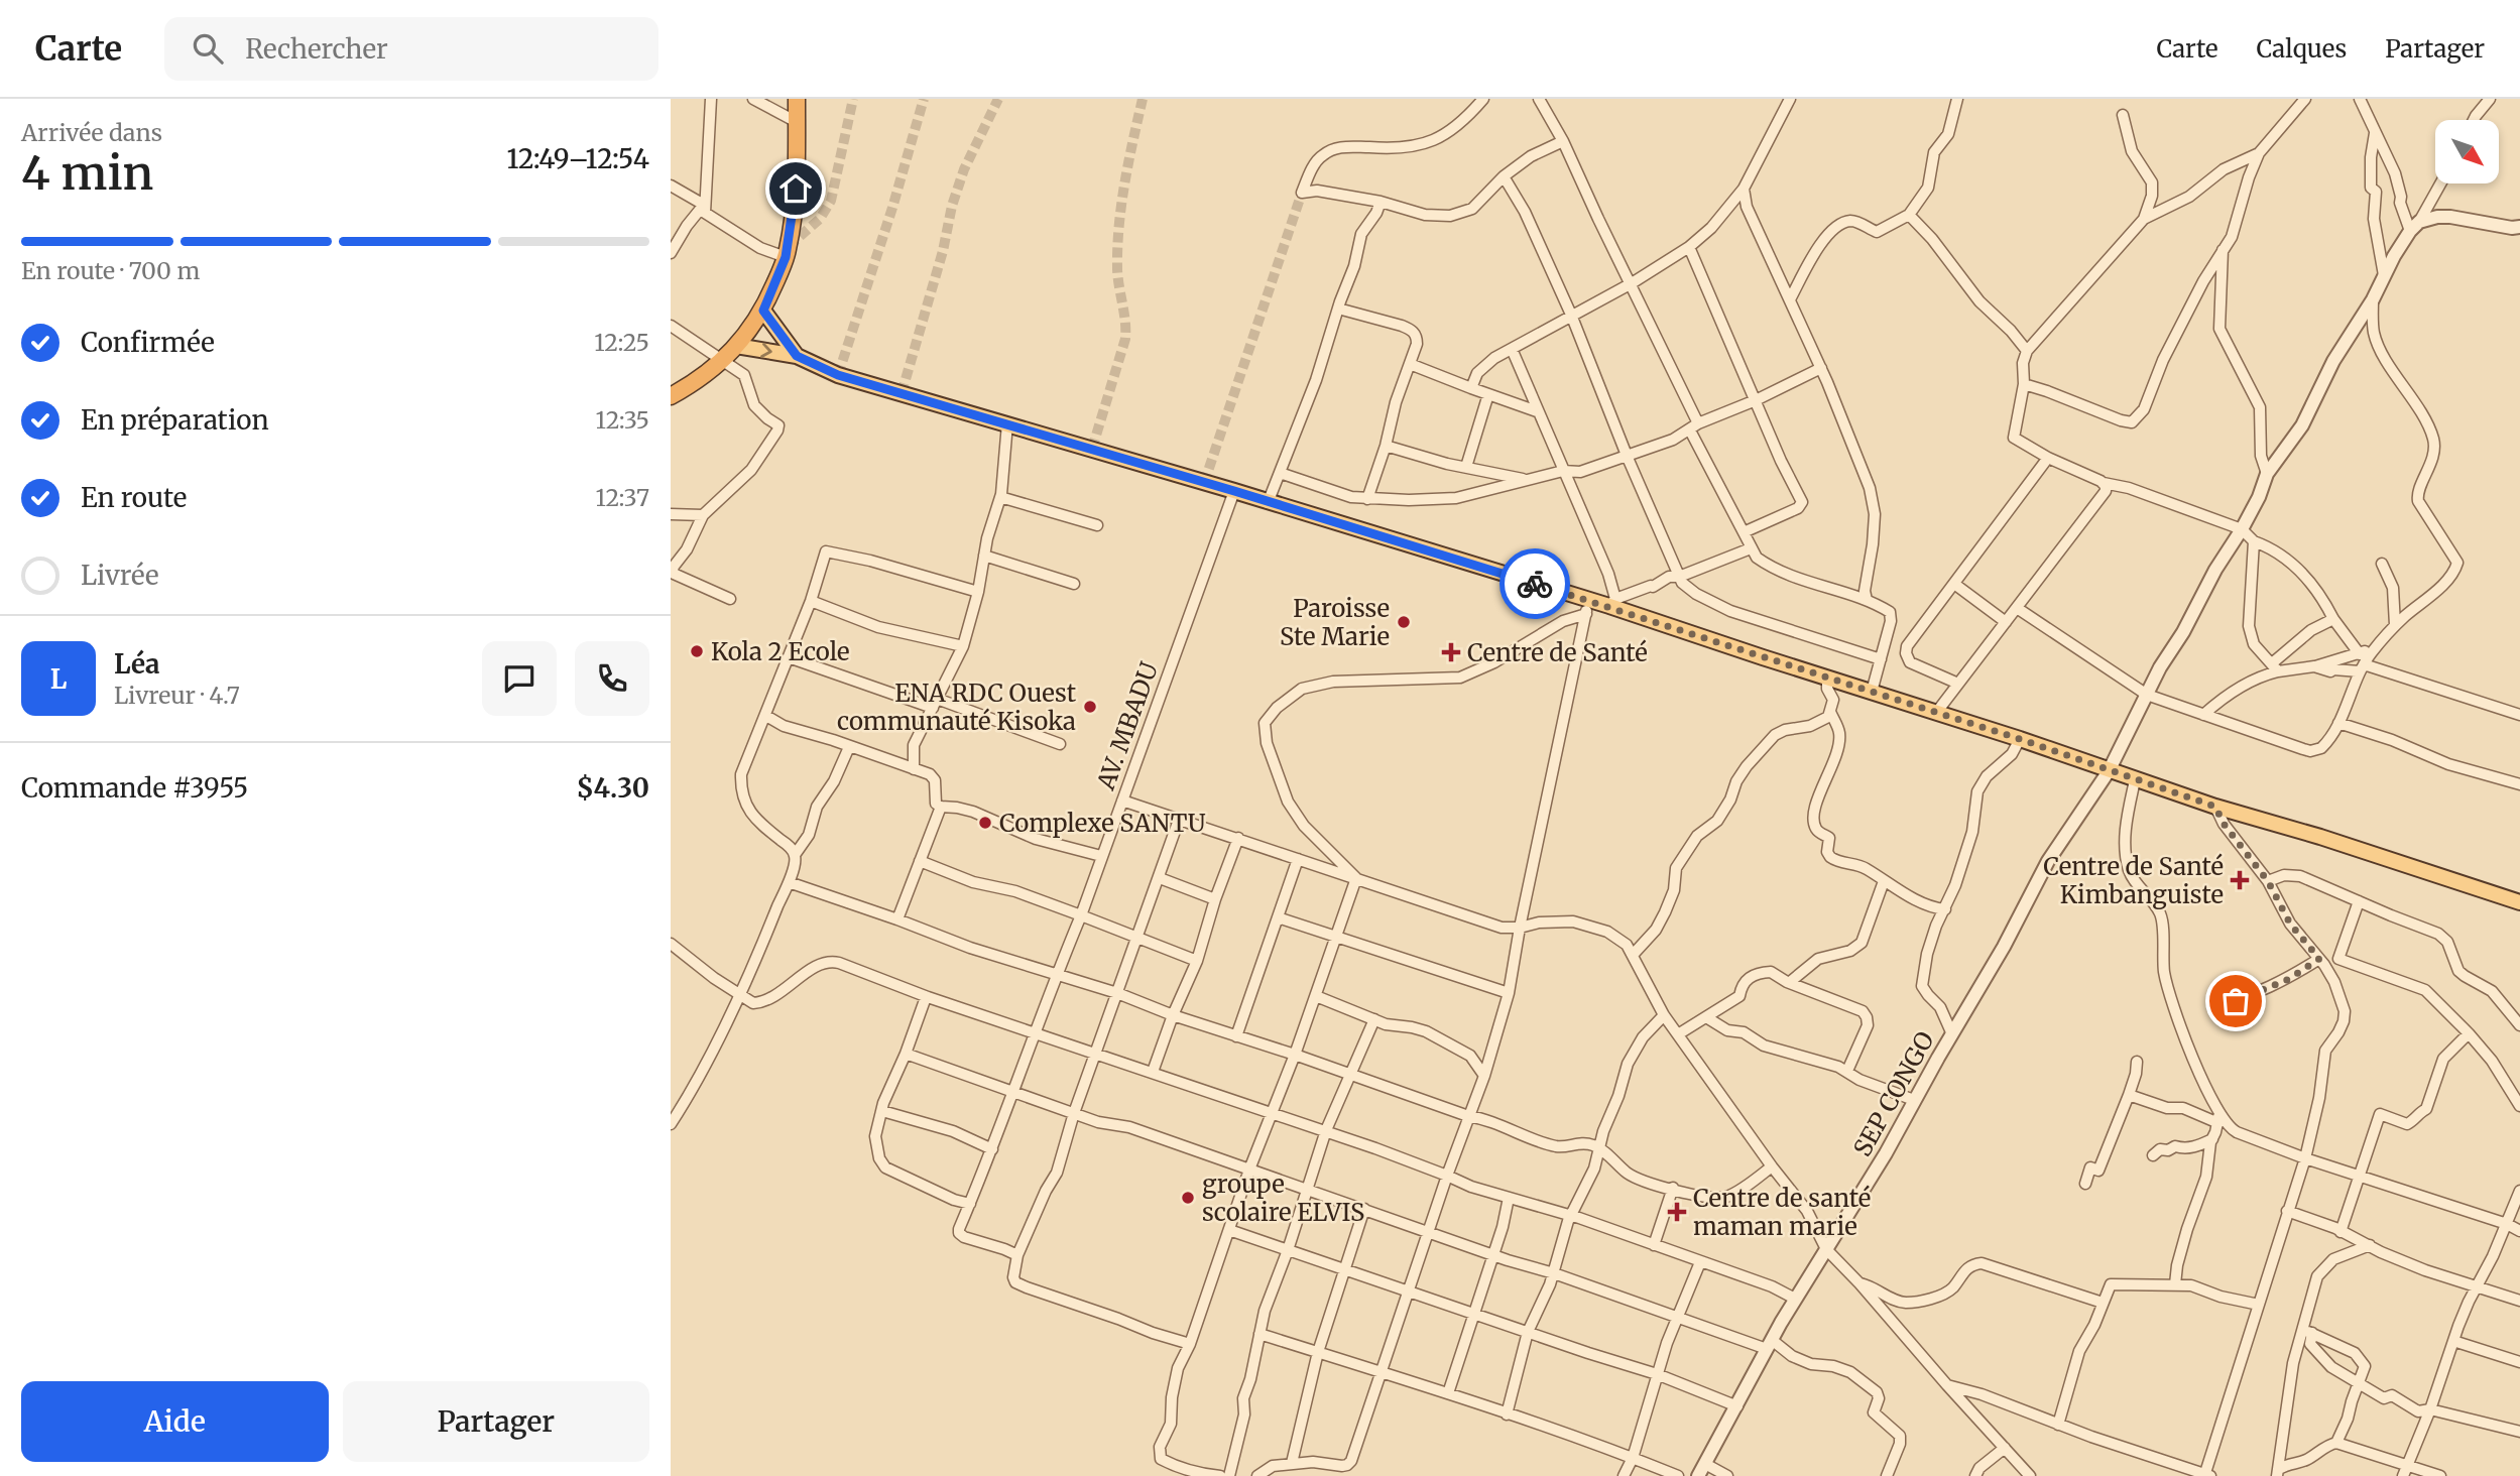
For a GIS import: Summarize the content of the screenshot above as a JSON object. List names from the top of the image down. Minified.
{"streets":{"street":["AV. MBADU","SEP CONGO"]},"places":{"other":["Paroisse Ste Marie","Kola 2 Ecole","ENA RDC Ouest communauté Kisoka","Complexe SANTU","groupe scolaire ELVIS"],"health":["Centre de Santé","Centre de Santé Kimbanguiste","Centre de santé maman marie"]},"north":"bottom right","page":{"header":"Carte","search":"Rechercher","nav":["Carte","Calques","Partager"],"heading":["4 min","Arrivée dans","12:49–12:54"],"panel":["Léa","Livreur · 4.7","Commande #3955","$4.30"],"bar":"En route · 700 m","list":[["Confirmée","12:25"],["En préparation","12:35"],["En route","12:37"],"Livrée"],"round":"L","buttons":["Aide","Partager"]}}
